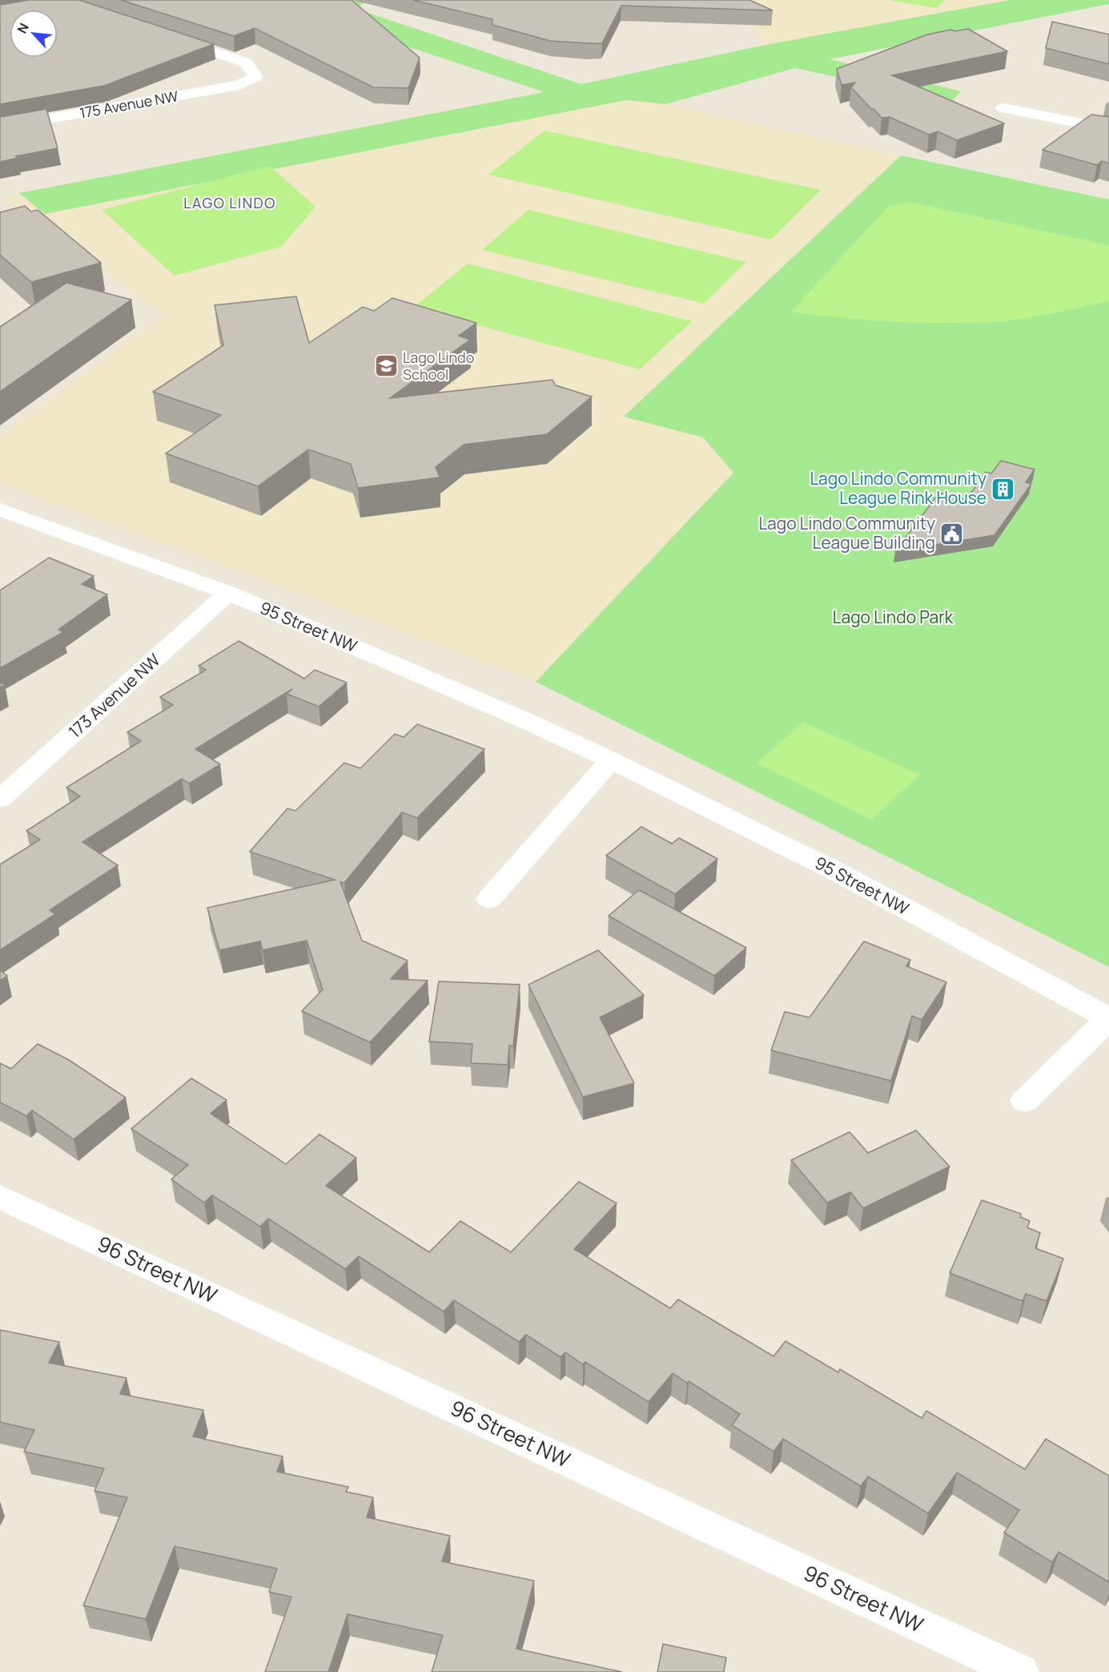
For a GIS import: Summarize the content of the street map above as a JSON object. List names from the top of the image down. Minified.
{"streets":{"street":["175 Avenue NW","95 Street NW","173 Avenue NW","96 Street NW"]},"crossings":[["95 Street NW","173 Avenue NW"]],"districts":["LAGO LINDO"],"parks":["Lago Lindo Park"],"places":{"school or university":["Lago Lindo School"],"building":["Lago Lindo Community League Rink House"],"public building":["Lago Lindo Community League Building"]},"north":"top left"}
